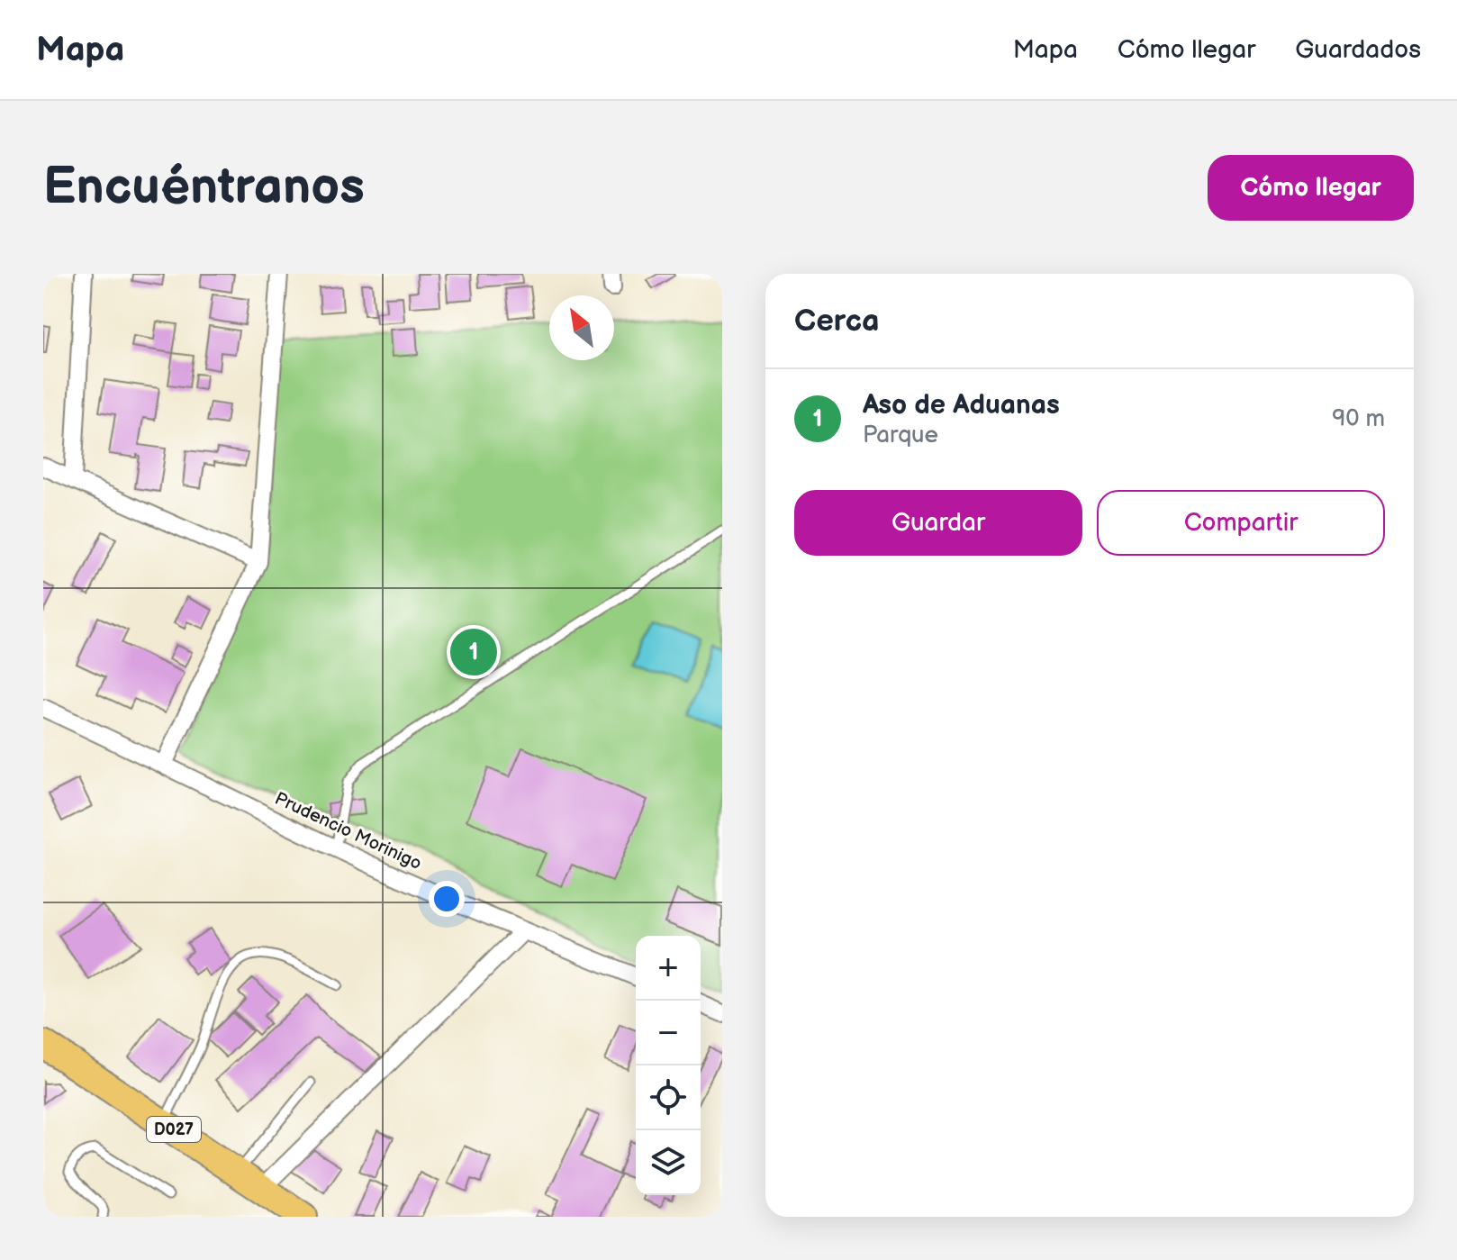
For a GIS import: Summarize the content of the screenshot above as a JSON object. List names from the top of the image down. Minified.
{"streets":{"main road":["D027"],"street":["Prudencio Morinigo"]},"north":"top left","page":{"header":"Mapa","nav":["Mapa","Cómo llegar","Guardados"],"buttons":["Cómo llegar",["Guardar","Compartir"]],"title":"Encuéntranos","heading":"Cerca","list":[{"mark":"1","name":"Aso de Aduanas","note":"Parque","value":"90 m"}],"pins":"1","map_buttons":["+","−"]}}
